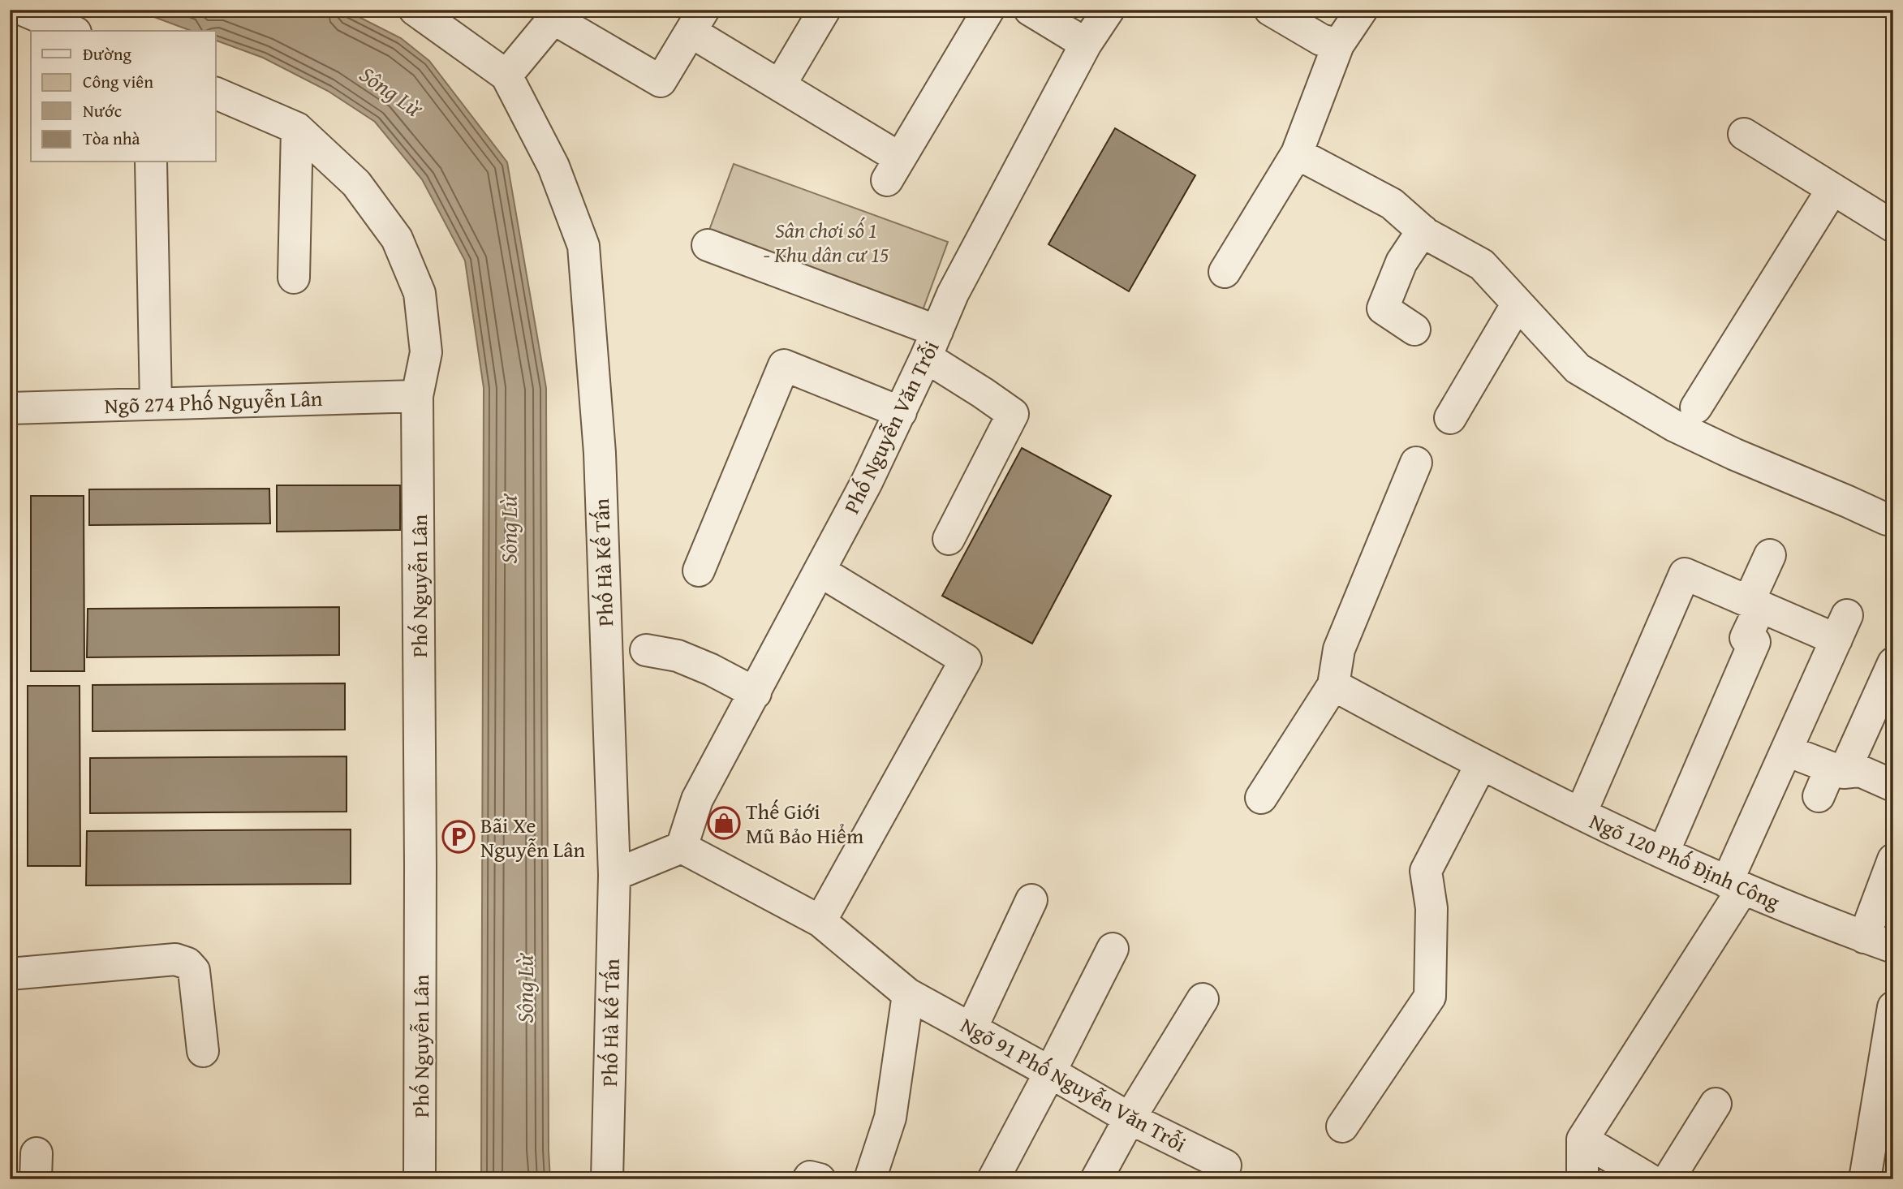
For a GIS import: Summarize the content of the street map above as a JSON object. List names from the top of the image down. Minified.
{"streets":{"street":["Ngõ 274 Phố Nguyễn Lân","Phố Nguyễn Văn Trỗi","Phố Hà Kế Tấn","Phố Nguyễn Lân","Ngõ 120 Phố Định Công","Ngõ 91 Phố Nguyễn Văn Trỗi"]},"crossings":[["Ngõ 274 Phố Nguyễn Lân","Phố Nguyễn Lân"]],"water":["Sông Lừ"],"parks":["Sân chơi số 1 - Khu dân cư 15"],"places":{"shop":["Thế Giới Mũ Bảo Hiểm"],"parking":["Bãi Xe Nguyễn Lân"]},"legend":["Đường","Công viên","Nước","Tòa nhà"]}
